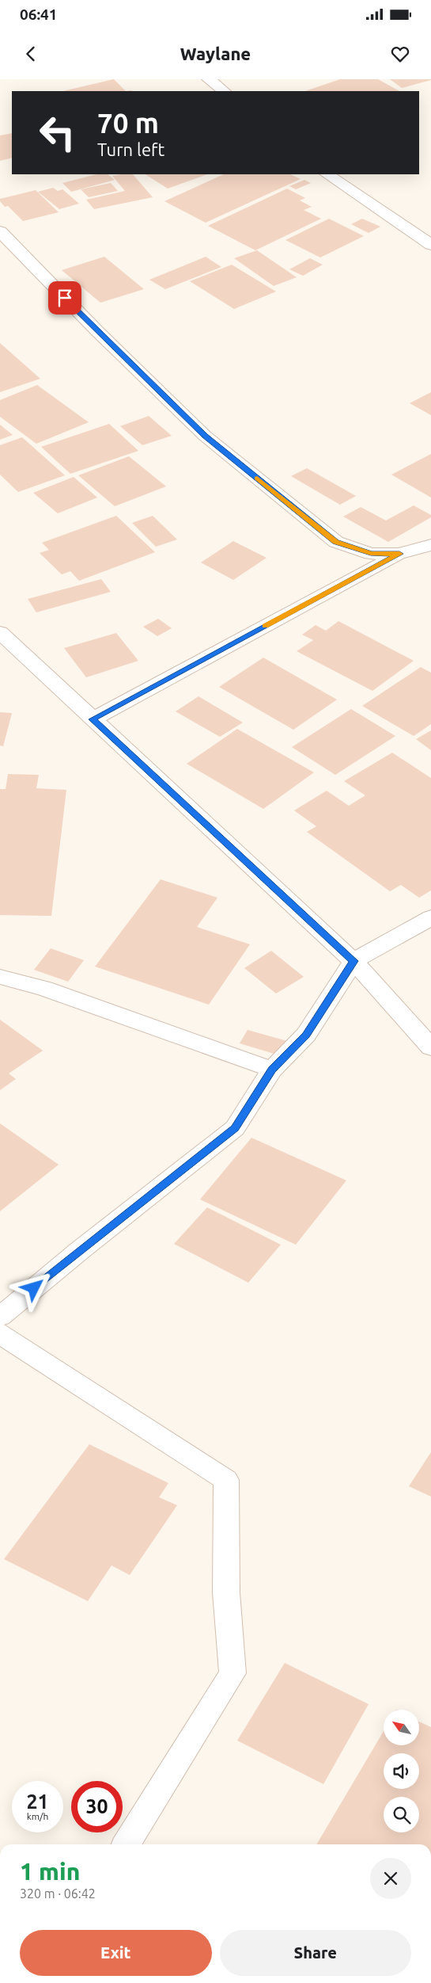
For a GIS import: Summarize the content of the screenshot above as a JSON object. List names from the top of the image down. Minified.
{"north":"top left","page":{"status":"06:41","header":"Waylane","turn":["70 m","Turn left"],"speed":"21 km/h","limit":"30","heading":["1 min","320 m · 06:42"],"buttons":["Exit","Share"]}}
